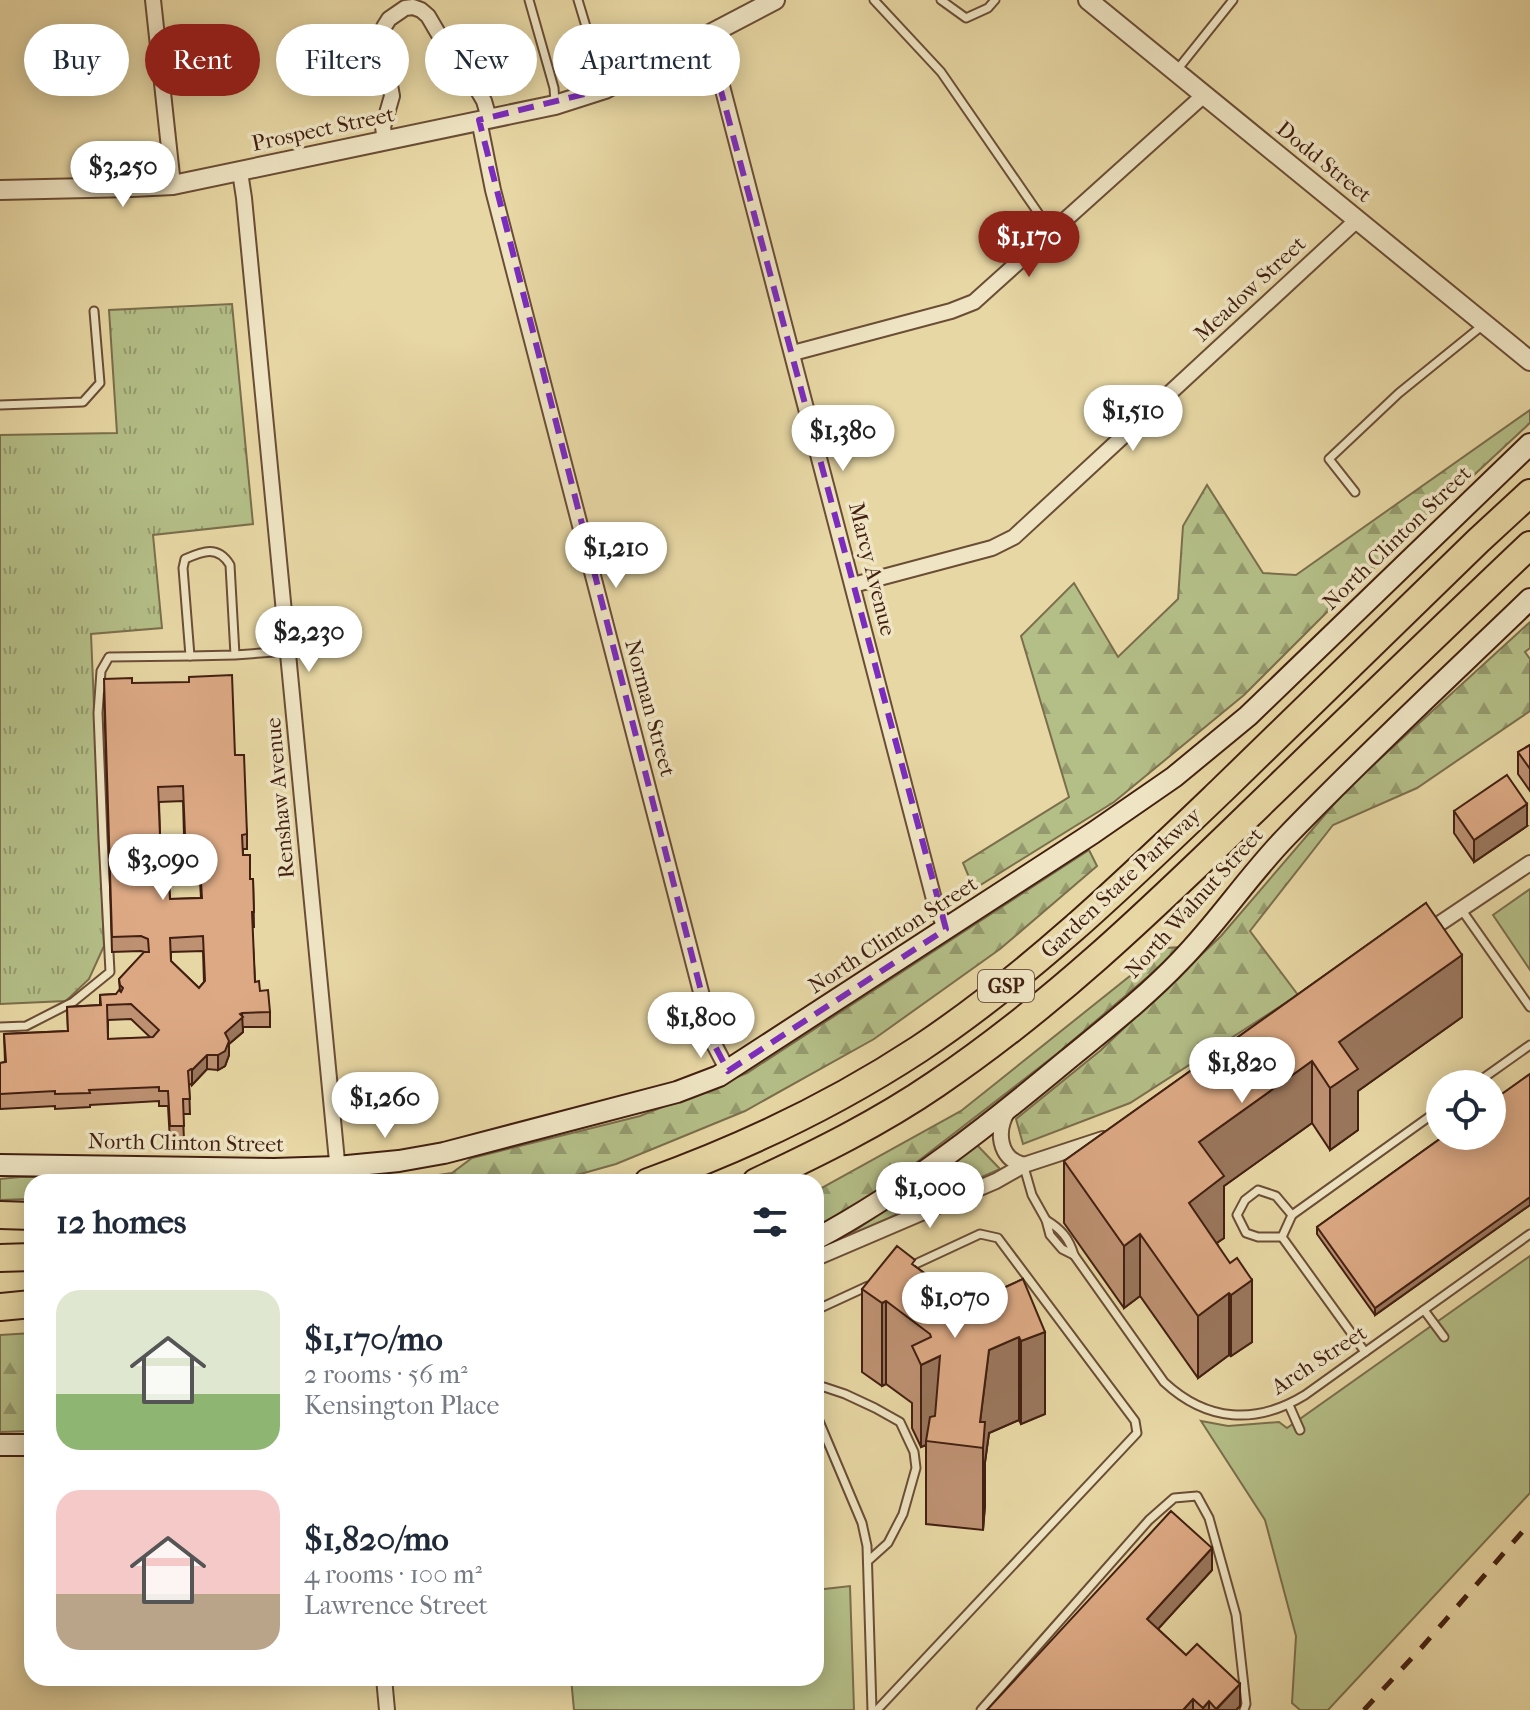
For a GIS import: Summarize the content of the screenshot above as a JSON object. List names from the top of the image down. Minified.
{"streets":{"highway":["Garden State Parkway","GSP"],"main road":["North Clinton Street","North Walnut Street"],"street":["Prospect Street","Dodd Street","Meadow Street","Marcy Avenue","Norman Street","Renshaw Avenue"],"lane":["Arch Street"]},"crossings":[["Prospect Street","Norman Street"],["Prospect Street","Renshaw Avenue"],["Dodd Street","Meadow Street"],["Meadow Street","Marcy Avenue"],["North Clinton Street","Marcy Avenue"],["North Clinton Street","Norman Street"],["North Clinton Street","Renshaw Avenue"]],"page":{"chip":["Buy","Rent","Filters","New","Apartment"],"price":["$3,250","$1,170","$1,510","$1,380","$1,210","$2,230","$3,090","$1,800","$1,820","$1,260","$1,000","$1,070"],"heading":"12 homes","list":[{"name":"$1,170/mo","note":"2 rooms · 56 m² · Kensington Place"},{"name":"$1,820/mo","note":"4 rooms · 100 m² · Lawrence Street"}]}}
